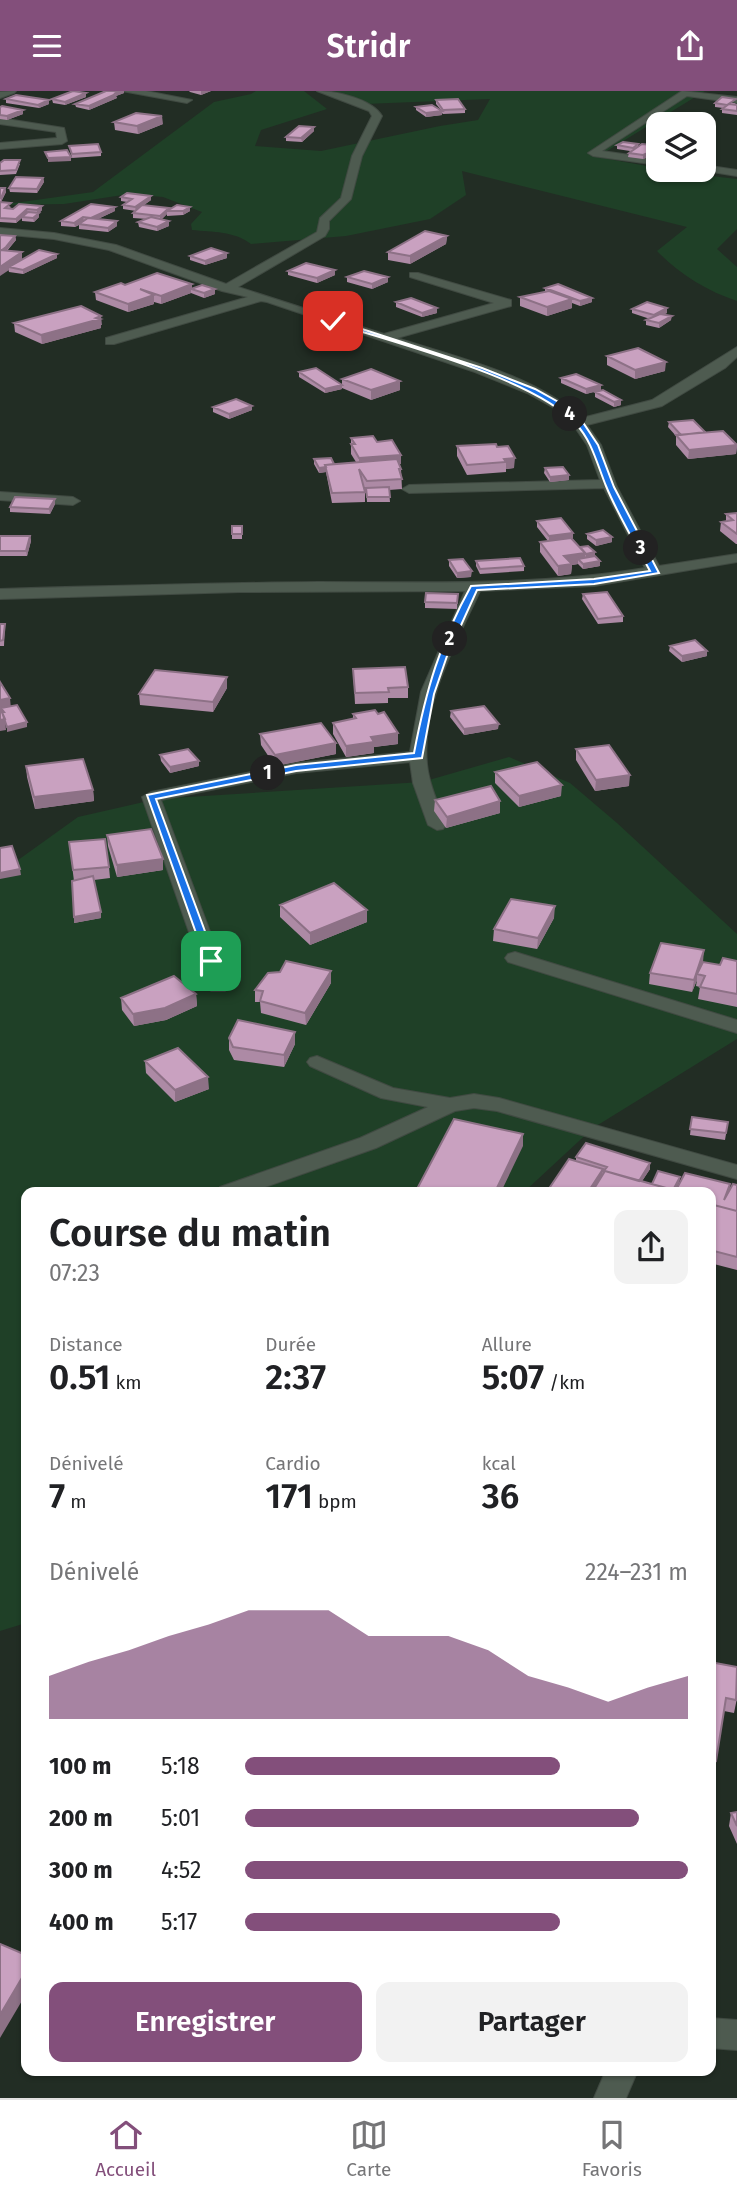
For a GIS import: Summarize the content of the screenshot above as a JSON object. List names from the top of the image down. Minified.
{"page":{"header":"Stridr","pins":["4","3","2","1"],"heading":["Course du matin","07:23"],"stats":[["Distance","0.51 km"],["Durée","2:37"],["Allure","5:07 /km"],["Dénivelé","7 m"],["Cardio","171 bpm"],["kcal","36"]],"chart":["Dénivelé","224–231 m"],"list":[{"name":"100 m","note":"5:18"},{"name":"200 m","note":"5:01"},{"name":"300 m","note":"4:52"},{"name":"400 m","note":"5:17"}],"buttons":["Enregistrer","Partager"],"tabs":["Accueil","Carte","Favoris"]}}
